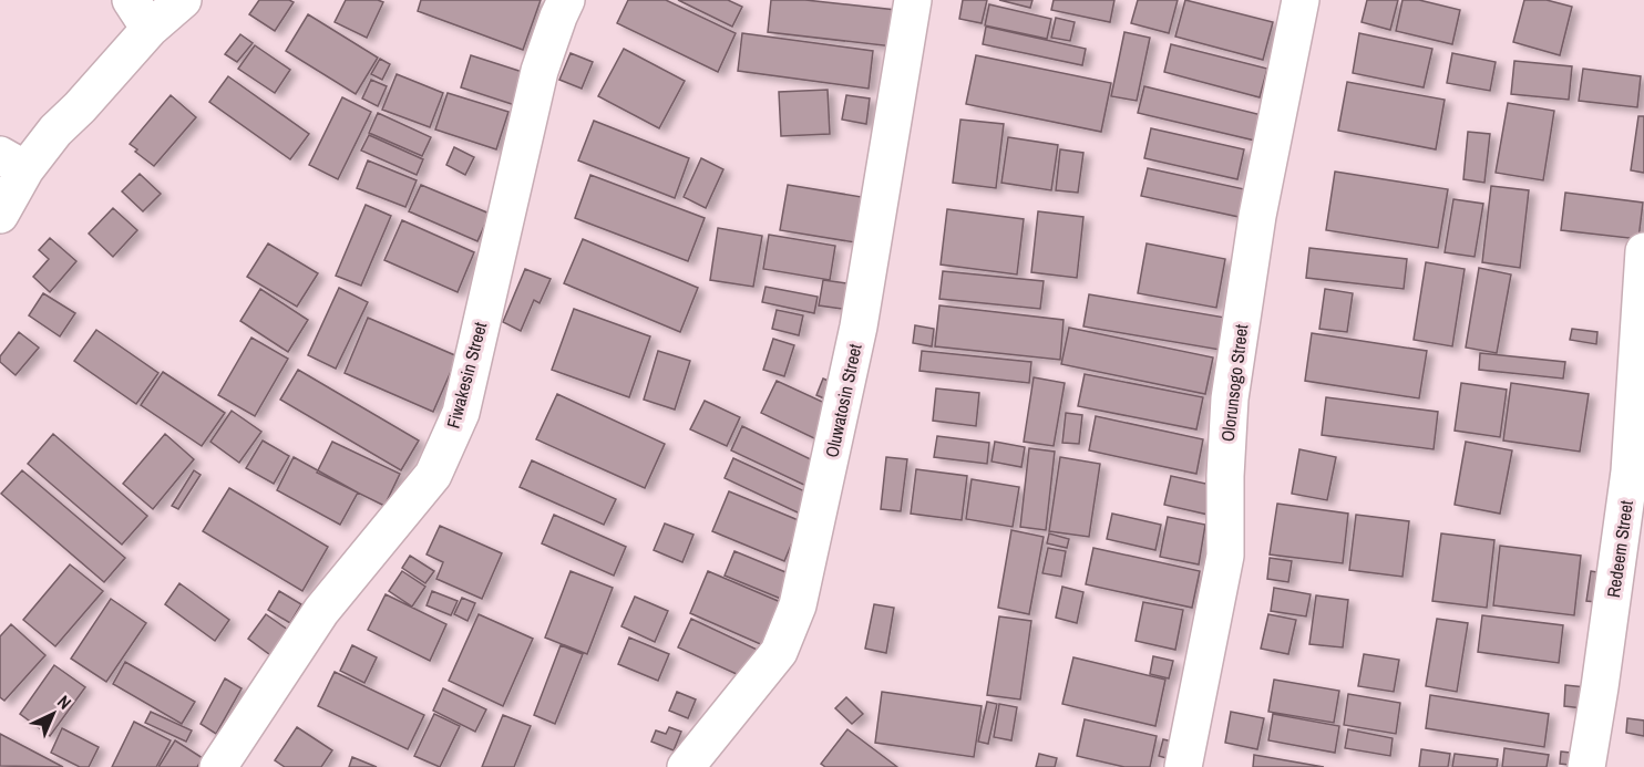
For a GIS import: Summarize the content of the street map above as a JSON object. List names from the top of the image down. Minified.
{"streets":{"street":["Fiwakesin Street","Olorunsogo Street","Oluwatosin Street","Redeem Street"]},"north":"top right"}
